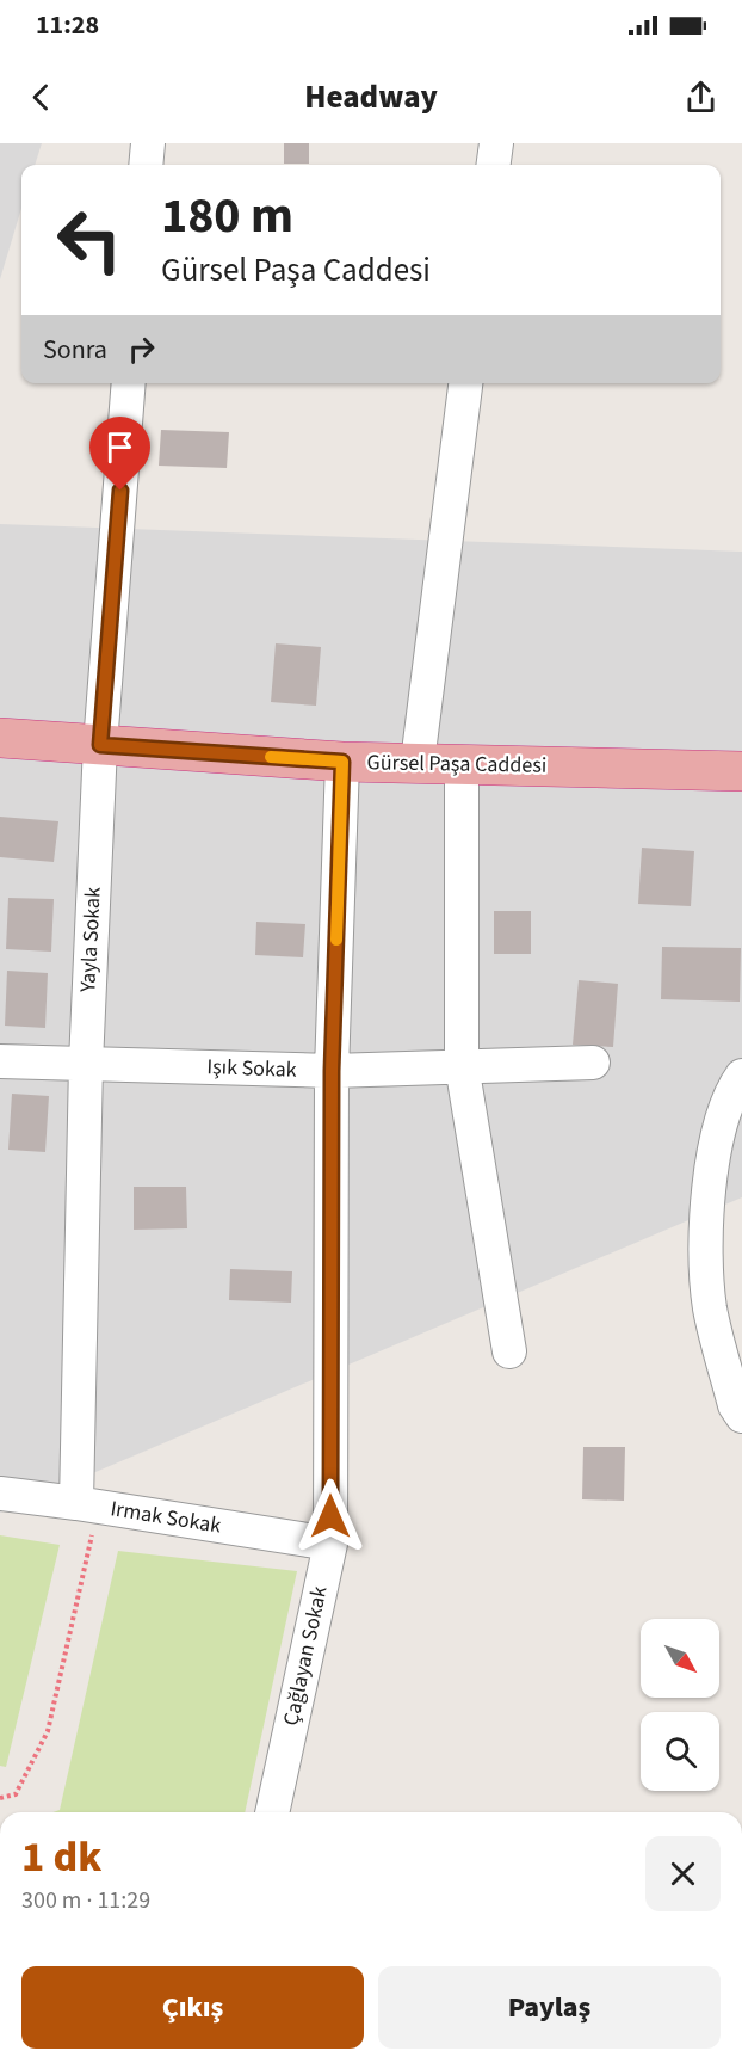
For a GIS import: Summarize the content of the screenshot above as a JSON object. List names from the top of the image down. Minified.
{"streets":{"highway":["Gürsel Paşa Caddesi"],"street":["Yayla Sokak","Işık Sokak","Irmak Sokak","Çağlayan Sokak"]},"crossings":[["Gürsel Paşa Caddesi","Yayla Sokak"],["Gürsel Paşa Caddesi","Çağlayan Sokak"],["Yayla Sokak","Işık Sokak"],["Yayla Sokak","Irmak Sokak"],["Işık Sokak","Çağlayan Sokak"],["Irmak Sokak","Çağlayan Sokak"]],"north":"bottom right","page":{"status":"11:28","header":"Headway","turn":["180 m","Gürsel Paşa Caddesi"],"then":"Sonra","heading":["1 dk","300 m · 11:29"],"buttons":["Çıkış","Paylaş"]}}
